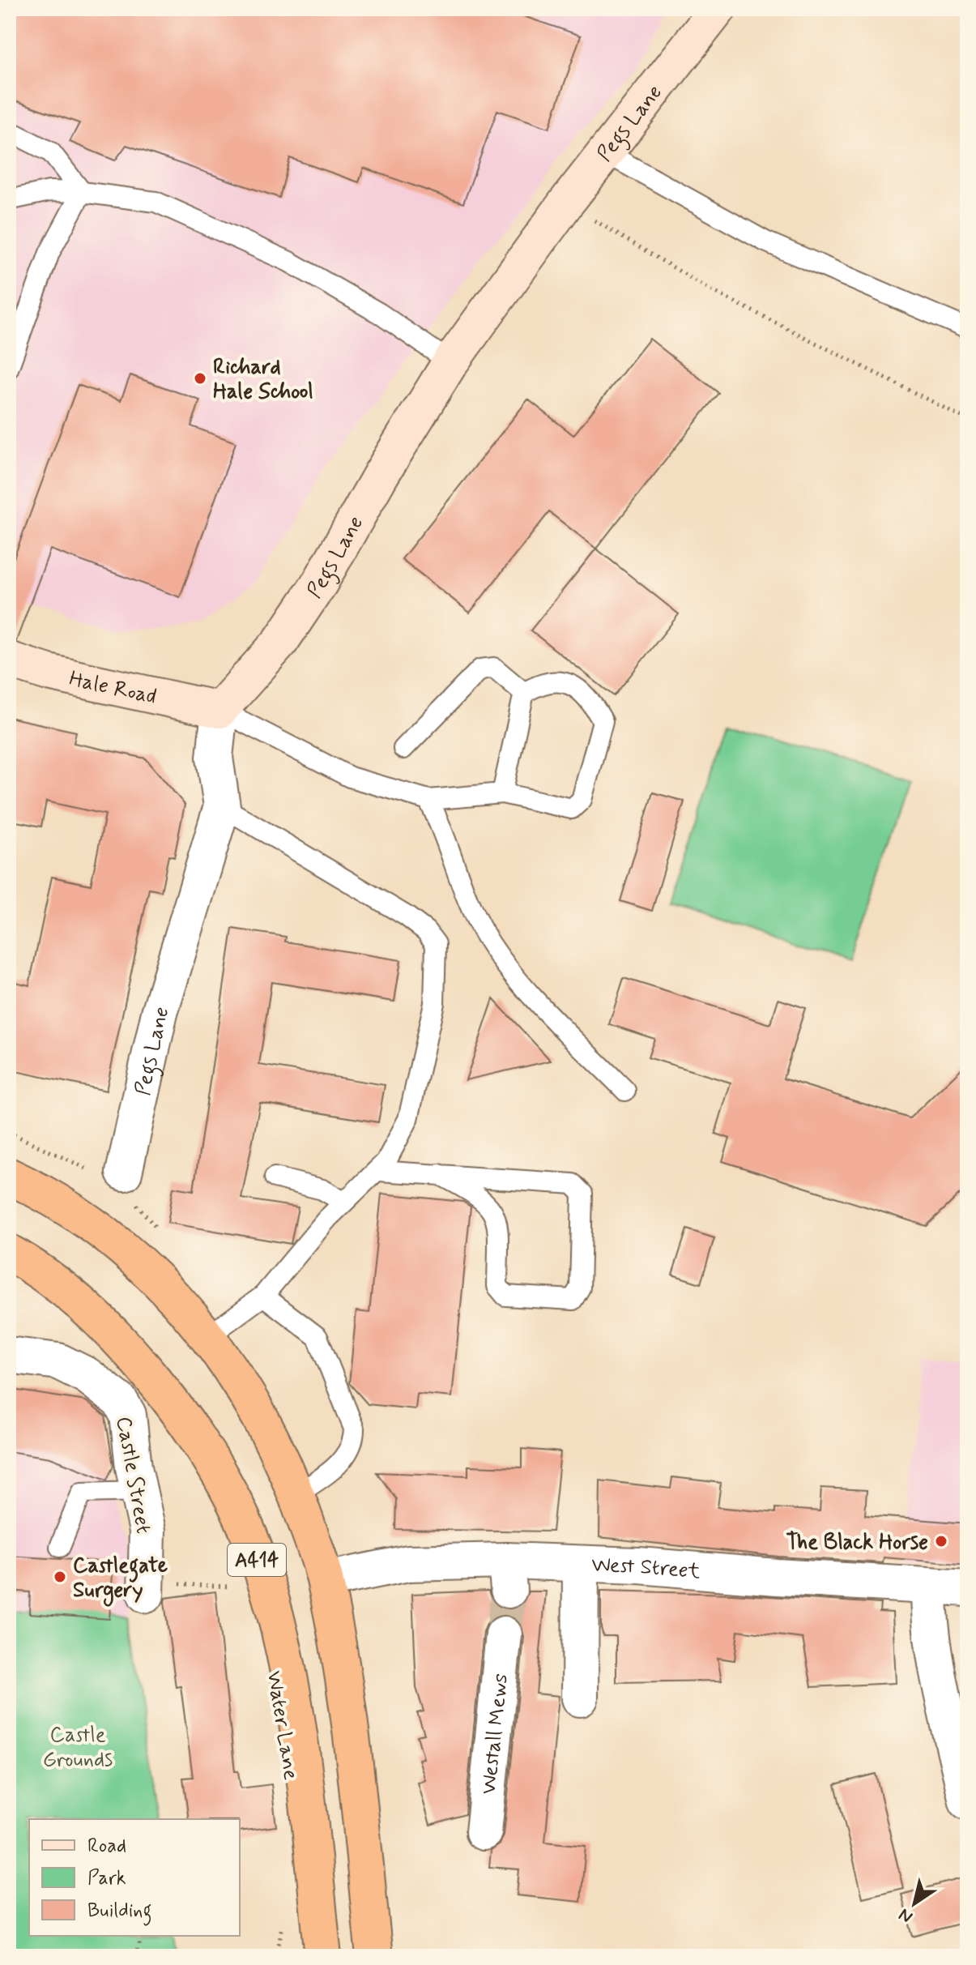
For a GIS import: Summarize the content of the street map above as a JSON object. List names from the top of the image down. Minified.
{"streets":{"highway":["A414"],"main road":["Pegs Lane","Hale Road"],"street":["Castle Street","West Street","Westall Mews"]},"crossings":[["Pegs Lane","Hale Road"],["A414","West Street"]],"parks":["Castle Grounds"],"places":["Richard Hale School","The Black Horse","Castlegate Surgery"],"legend":["Road","Park","Building"],"north":"bottom left"}
